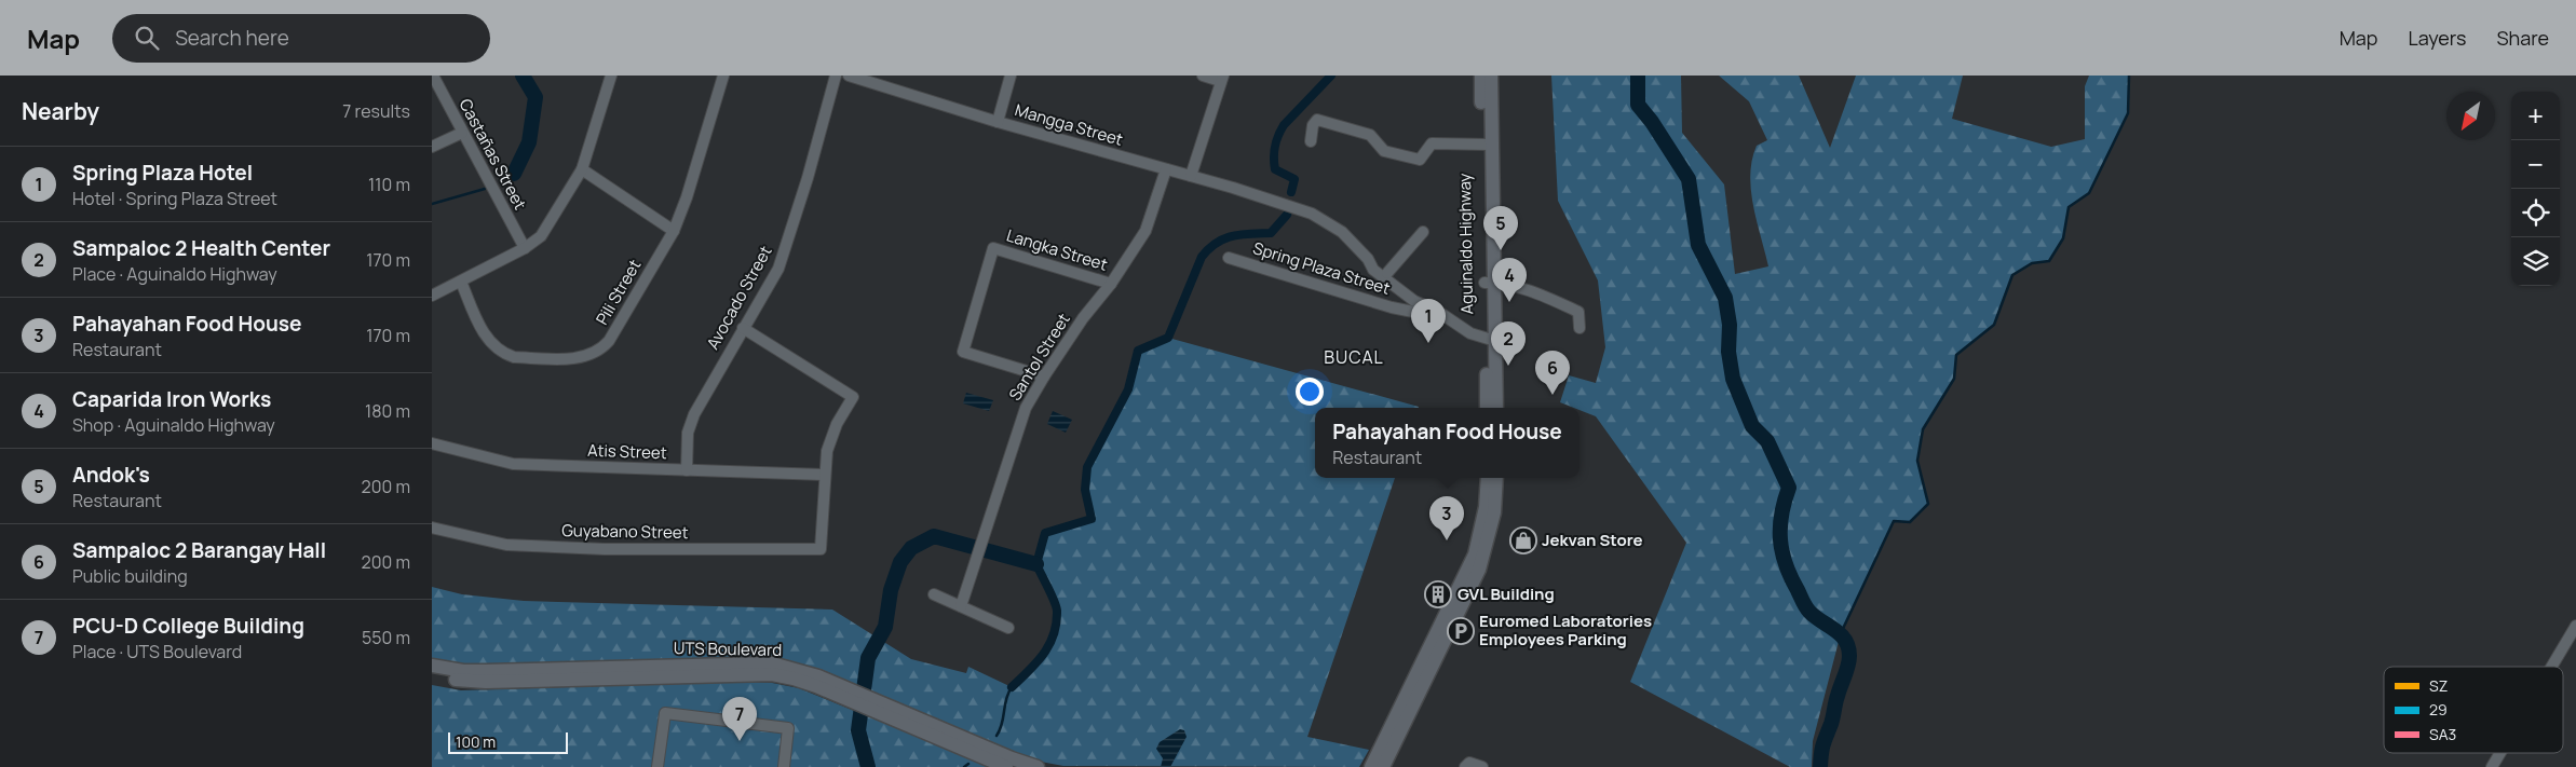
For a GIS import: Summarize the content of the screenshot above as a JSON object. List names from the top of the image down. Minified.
{"streets":{"main road":["Aguinaldo Highway","UTS Boulevard"],"street":["Mangga Street","Castañas Street","Langka Street","Spring Plaza Street","Pili Street","Avocado Street","Santol Street","Atis Street","Guyabano Street"]},"crossings":[["Mangga Street","Santol Street"],["Langka Street","Santol Street"],["Avocado Street","Atis Street"],["Atis Street","Guyabano Street"]],"districts":["BUCAL"],"places":{"shop":["Jekvan Store"],"building":["GVL Building"],"parking":["Euromed Laboratories Employees Parking"]},"legend":["SZ","29","SA3"],"scale_bar":"100 m","north":"bottom left","page":{"header":"Map","search":"Search here","nav":["Map","Layers","Share"],"heading":["Nearby","7 results"],"map_buttons":["+","−"],"list":[{"mark":"1","name":"Spring Plaza Hotel","note":"Hotel · Spring Plaza Street","value":"110 m"},{"mark":"2","name":"Sampaloc 2 Health Center","note":"Place · Aguinaldo Highway","value":"170 m"},{"mark":"3","name":"Pahayahan Food House","note":"Restaurant","value":"170 m"},{"mark":"4","name":"Caparida Iron Works","note":"Shop · Aguinaldo Highway","value":"180 m"},{"mark":"5","name":"Andok's","note":"Restaurant","value":"200 m"},{"mark":"6","name":"Sampaloc 2 Barangay Hall","note":"Public building","value":"200 m"},{"mark":"7","name":"PCU-D College Building","note":"Place · UTS Boulevard","value":"550 m"}],"pins":["5","4","1","2","6","3","7"],"popup":["Pahayahan Food House","Restaurant"],"scale":"100 m"}}
